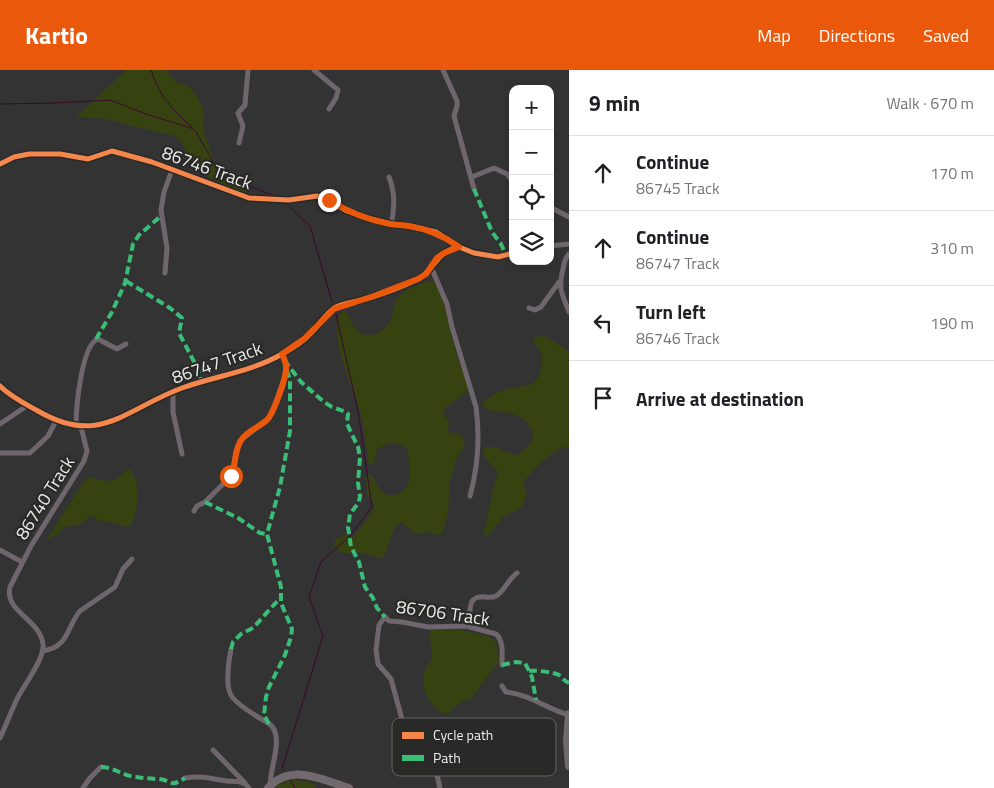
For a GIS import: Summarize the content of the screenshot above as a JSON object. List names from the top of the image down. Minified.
{"streets":{"street":["86746 Track","86747 Track","86740 Track","86706 Track"]},"crossings":[["86746 Track","86747 Track"],["86747 Track","86740 Track"]],"legend":["Cycle path","Path"],"page":{"header":"Kartio","nav":["Map","Directions","Saved"],"heading":["9 min","Walk · 670 m"],"map_buttons":["+","−"],"list":[["Continue","86745 Track","170 m"],["Continue","86747 Track","310 m"],["Turn left","86746 Track","190 m"],"Arrive at destination"]}}
